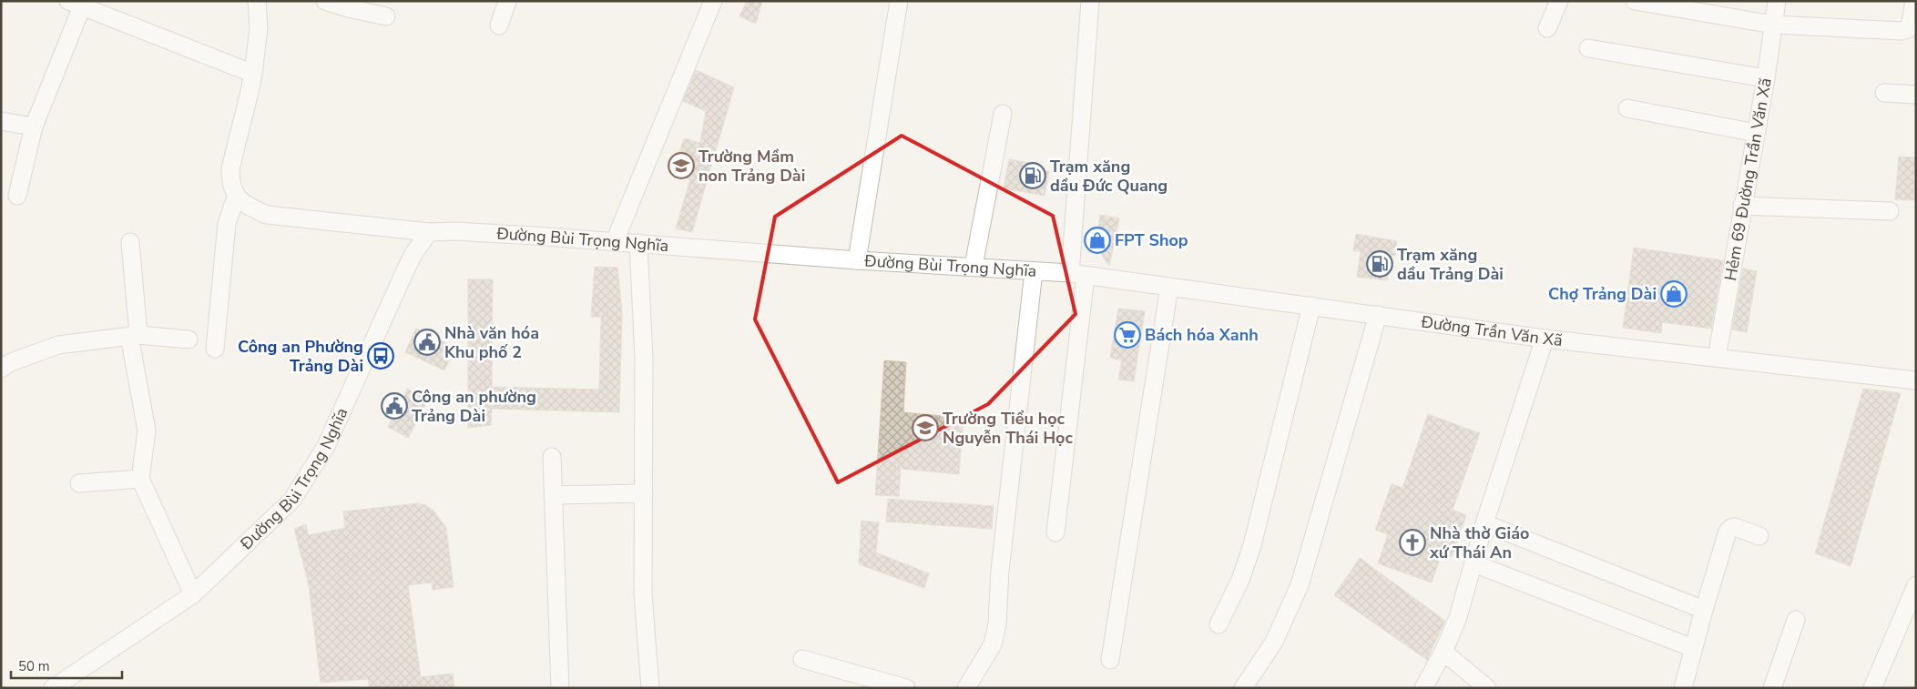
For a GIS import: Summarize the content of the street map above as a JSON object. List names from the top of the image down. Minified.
{"streets":{"street":["Hẻm 69 Đường Trần Văn Xã","Đường Bùi Trọng Nghĩa","Đường Trần Văn Xã"]},"crossings":[["Hẻm 69 Đường Trần Văn Xã","Đường Trần Văn Xã"],["Đường Bùi Trọng Nghĩa","Đường Trần Văn Xã"]],"places":{"school or university":["Trường Mầm non Trảng Dài","Trường Tiểu học Nguyễn Thái Học"],"fuel station":["Trạm xăng dầu Đức Quang","Trạm xăng dầu Trảng Dài"],"shop":["FPT Shop","Chợ Trảng Dài"],"supermarket":["Bách hóa Xanh"],"public building":["Nhà văn hóa Khu phố 2","Công an phường Trảng Dài"],"bus stop":["Công an Phường Trảng Dài"],"church":["Nhà thờ Giáo xứ Thái An"]},"scale_bar":"50 m"}
